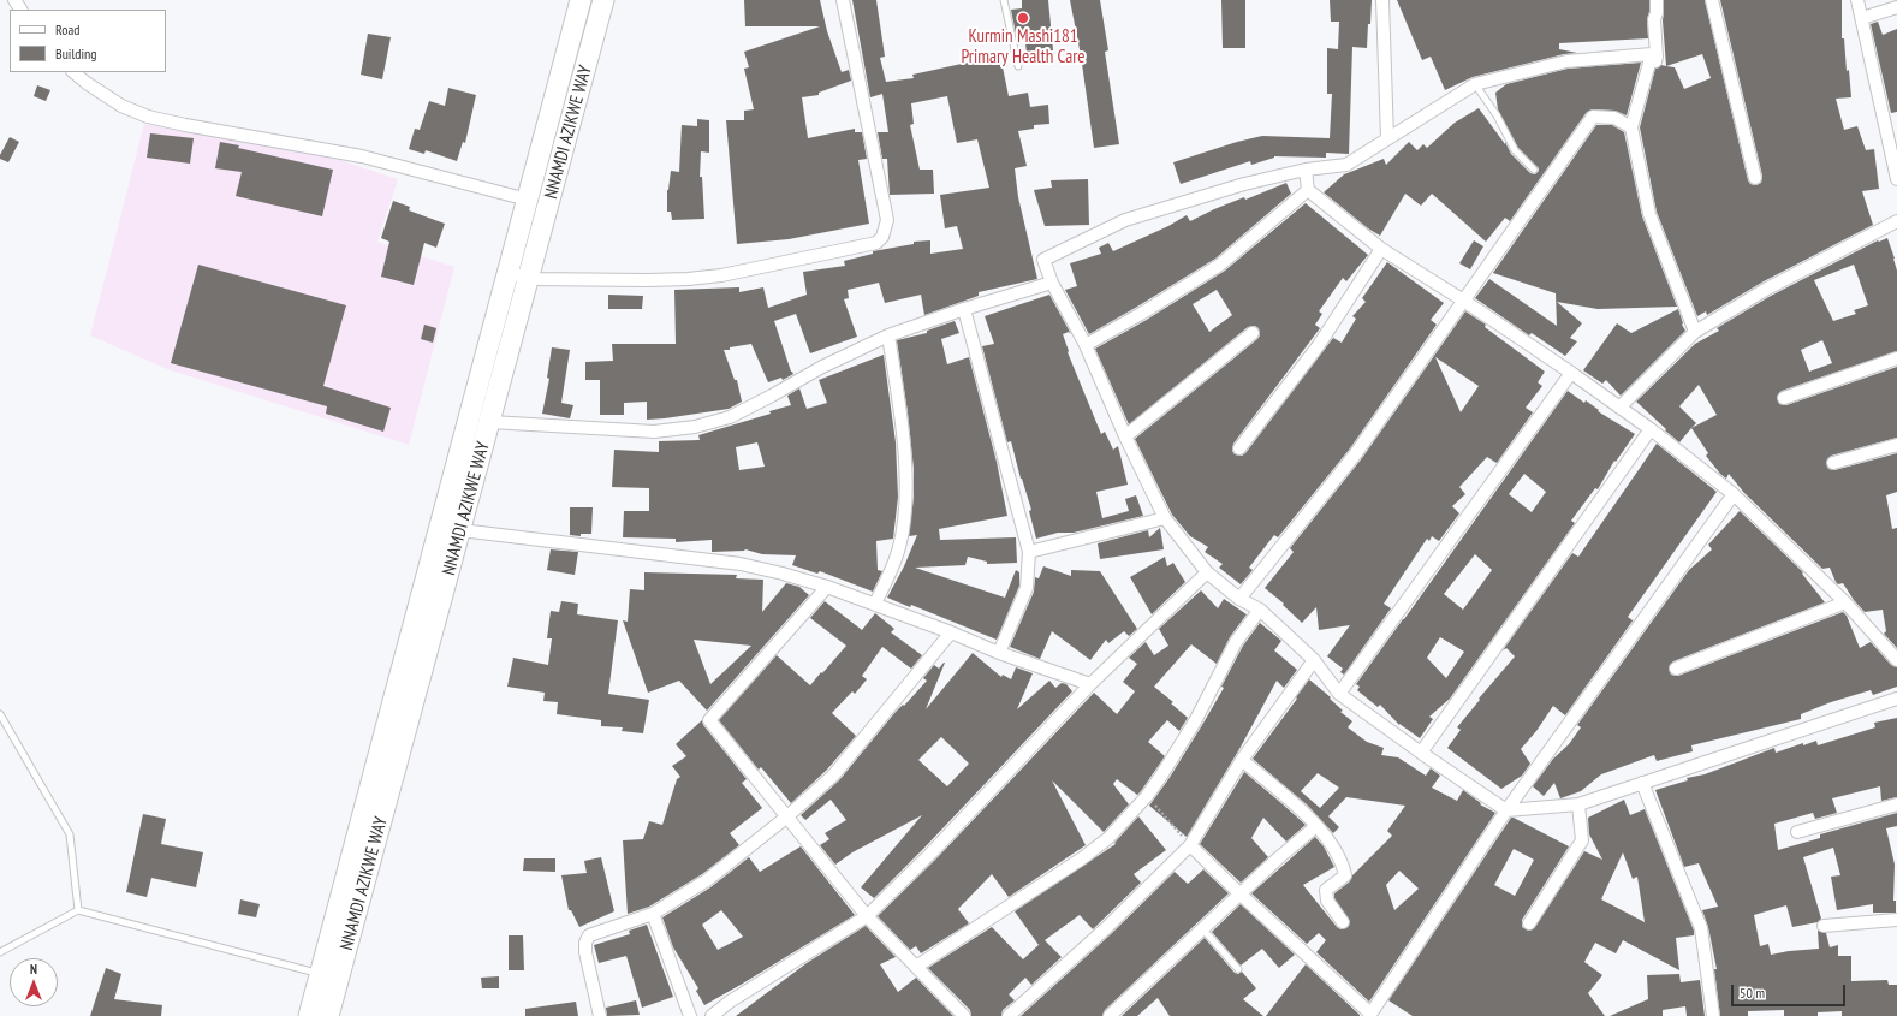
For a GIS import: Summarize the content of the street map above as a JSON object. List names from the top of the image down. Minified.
{"streets":{"highway":["NNAMDI AZIKWE WAY"]},"places":["Kurmin Mashi181 Primary Health Care"],"legend":["Road","Building"],"scale_bar":"50 m","north":"top"}
